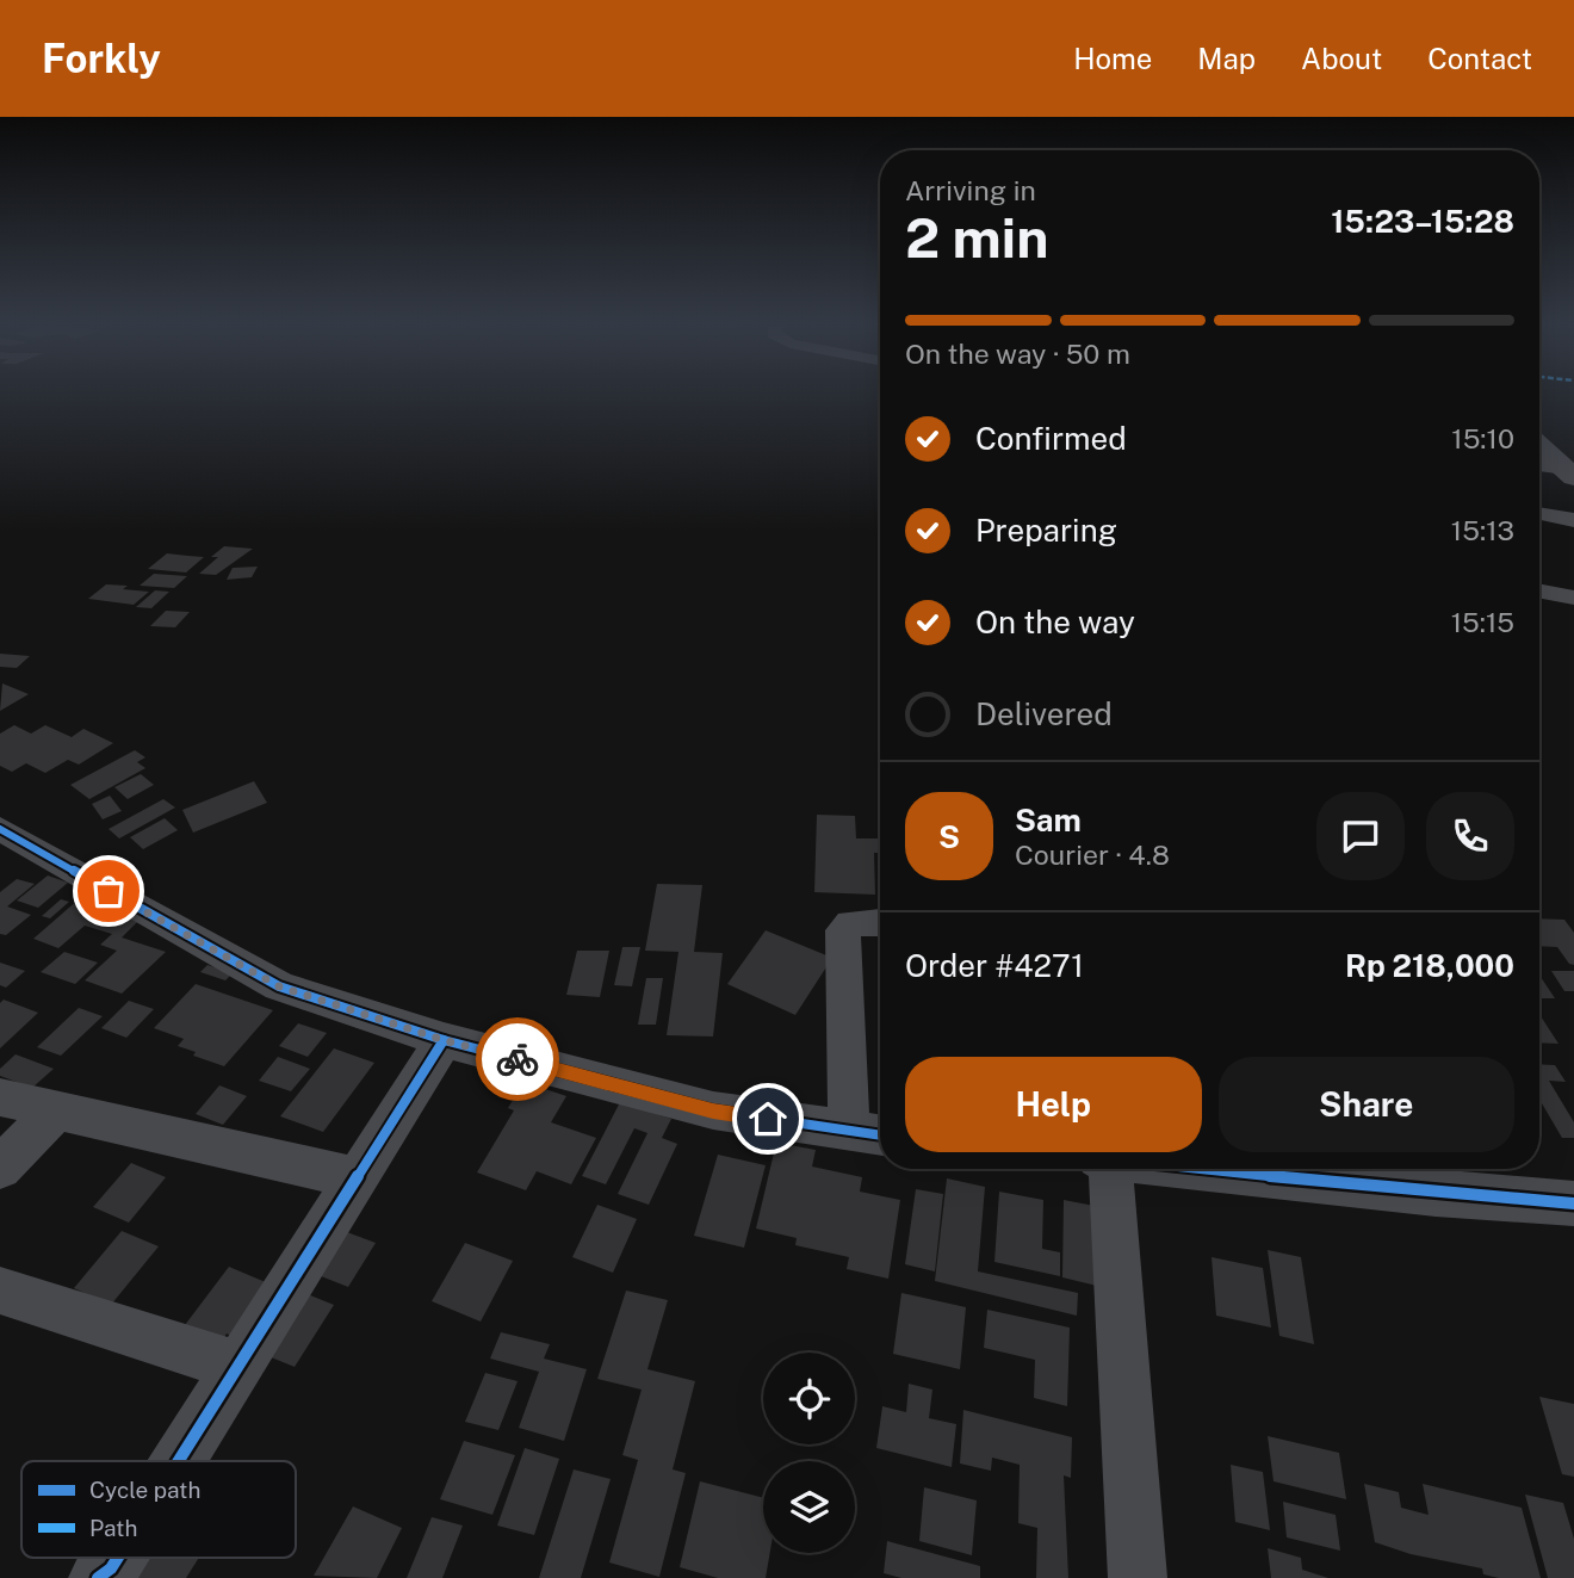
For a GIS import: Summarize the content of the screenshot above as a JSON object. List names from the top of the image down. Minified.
{"legend":["Cycle path","Path"],"page":{"header":"Forkly","nav":["Home","Map","About","Contact"],"heading":["2 min","Arriving in","15:23–15:28"],"panel":["Sam","Courier · 4.8","Order #4271","Rp 218,000"],"bar":"On the way · 50 m","list":[["Confirmed","15:10"],["Preparing","15:13"],["On the way","15:15"],"Delivered"],"round":"S","buttons":["Help","Share"]}}
